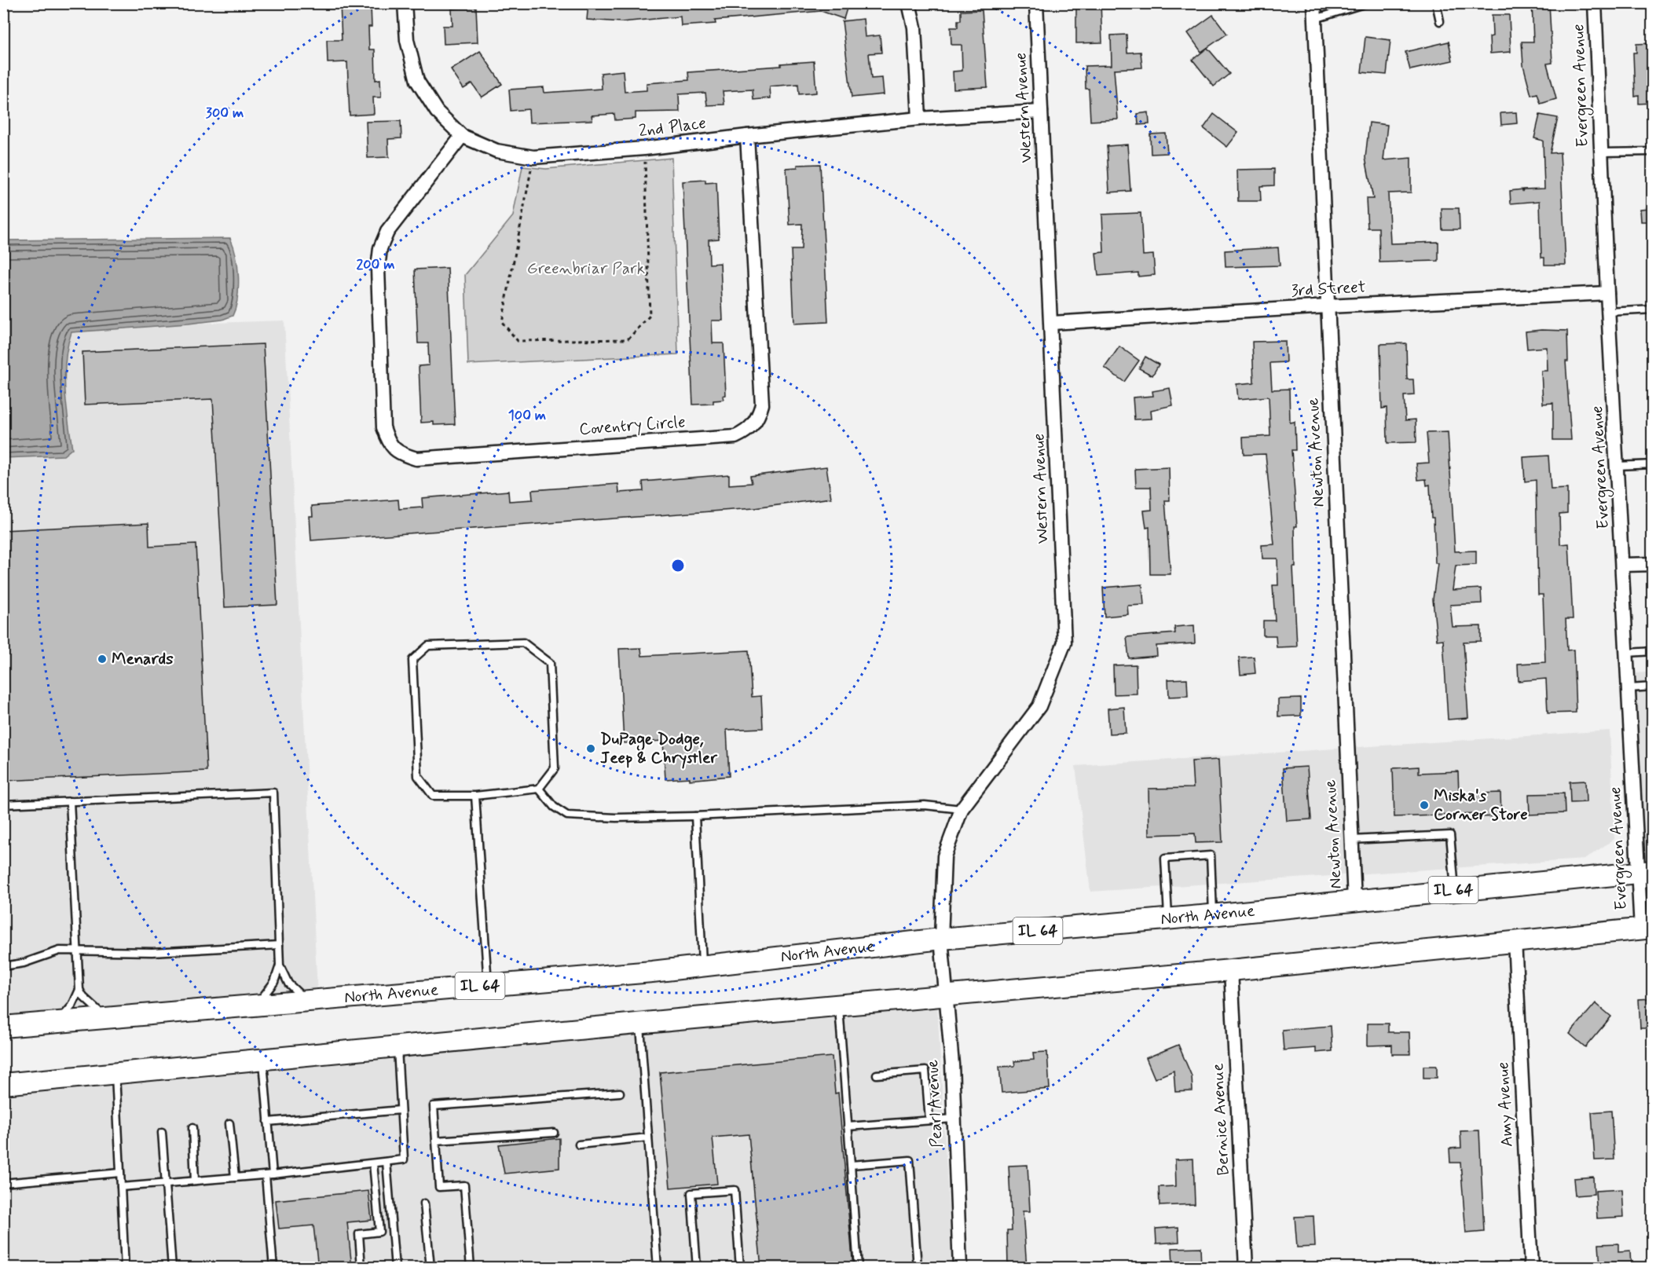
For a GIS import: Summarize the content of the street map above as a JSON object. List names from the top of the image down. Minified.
{"streets":{"main road":["IL 64","North Avenue"],"street":["Evergreen Avenue","Western Avenue","2nd Place","3rd Street","Coventry Circle","Newton Avenue","Pearl Avenue","Amy Avenue","Bernice Avenue"]},"crossings":[["Evergreen Avenue","3rd Street"],["Evergreen Avenue","North Avenue"],["Western Avenue","2nd Place"],["Western Avenue","3rd Street"],["Western Avenue","North Avenue"],["Western Avenue","Pearl Avenue"],["2nd Place","Coventry Circle"],["3rd Street","Newton Avenue"],["Newton Avenue","North Avenue"],["North Avenue","Pearl Avenue"]],"parks":["Greenbriar Park"],"places":["Menards","DuPage Dodge, Jeep & Chrystler","Miska's Corner Store"],"rings":["300 m","200 m","100 m"]}
